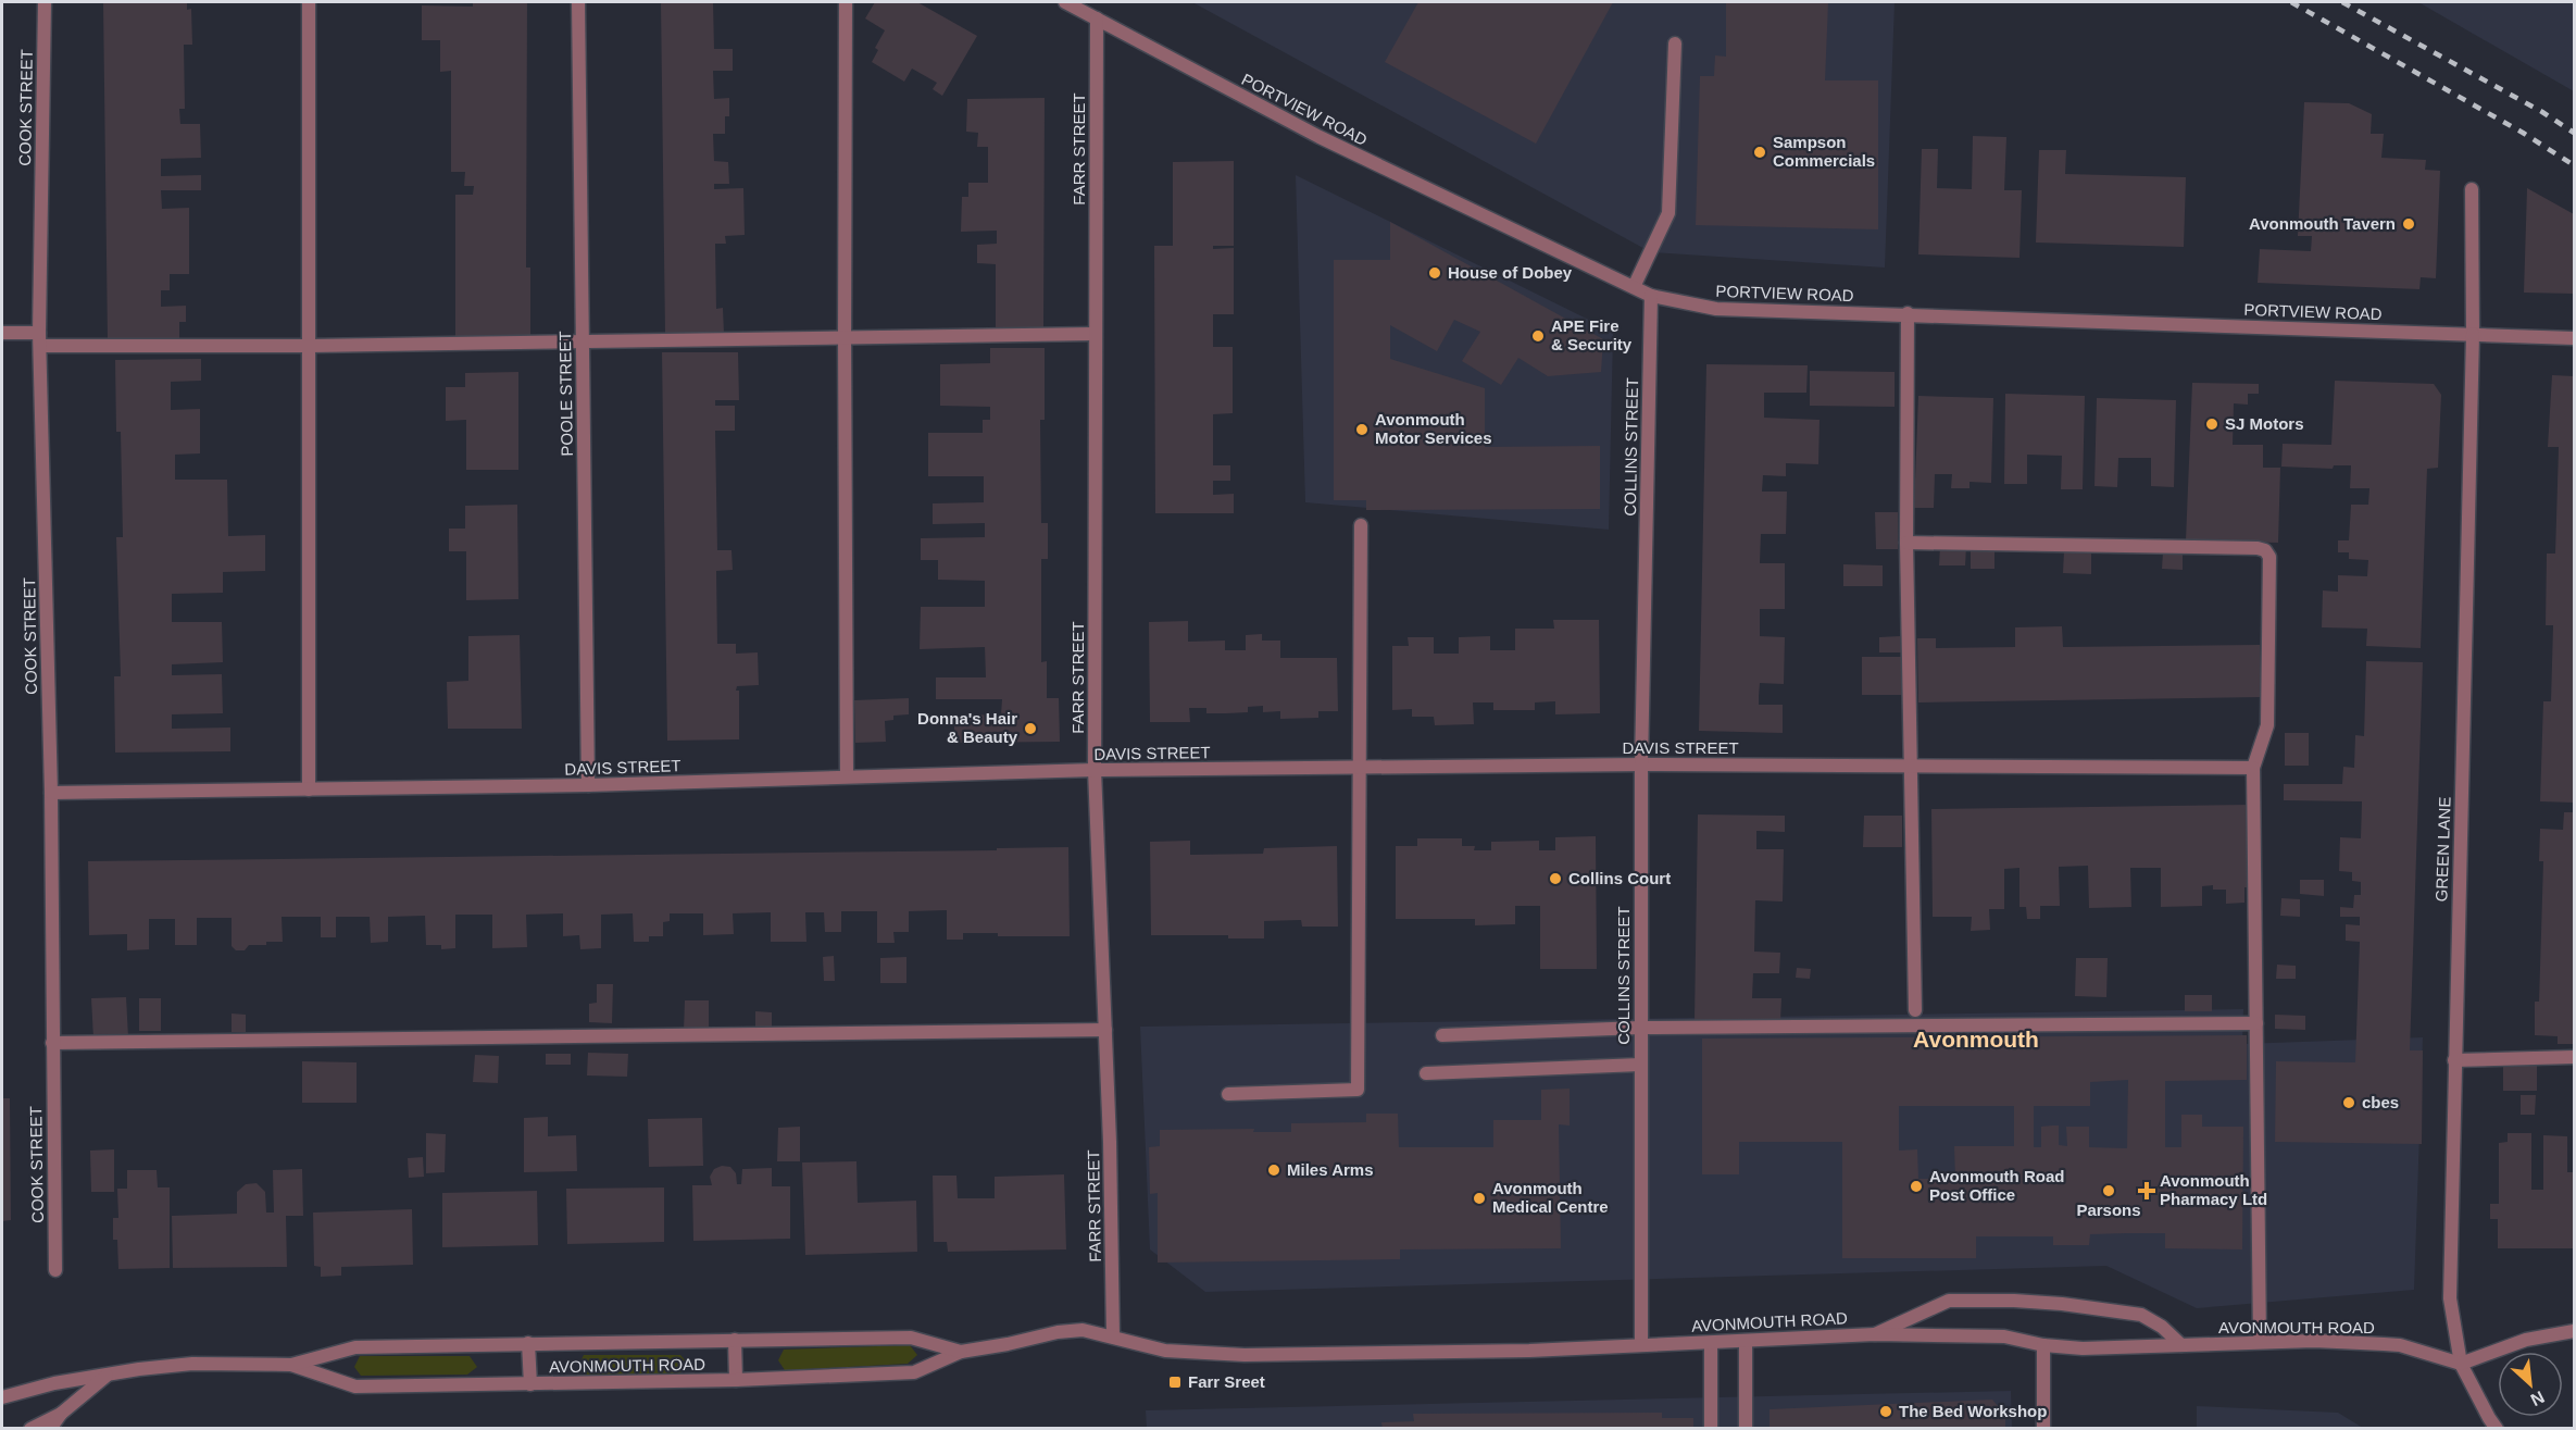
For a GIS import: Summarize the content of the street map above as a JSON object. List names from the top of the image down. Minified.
{"streets":{"street":["COOK STREET","PORTVIEW ROAD","FARR STREET","POOLE STREET","COLLINS STREET","DAVIS STREET","GREEN LANE","AVONMOUTH ROAD"]},"crossings":[["COOK STREET","DAVIS STREET"],["PORTVIEW ROAD","FARR STREET"],["PORTVIEW ROAD","COLLINS STREET"],["PORTVIEW ROAD","GREEN LANE"],["FARR STREET","DAVIS STREET"],["FARR STREET","AVONMOUTH ROAD"],["POOLE STREET","DAVIS STREET"],["COLLINS STREET","DAVIS STREET"],["COLLINS STREET","AVONMOUTH ROAD"],["GREEN LANE","AVONMOUTH ROAD"]],"districts":["Avonmouth"],"places":{"other":["Sampson Commercials","Avonmouth Tavern","House of Dobey","APE Fire & Security","SJ Motors","Avonmouth Motor Services","Donna's Hair & Beauty","Collins Court","cbes","Miles Arms","Avonmouth Road Post Office","Parsons","Avonmouth Medical Centre","The Bed Workshop"],"health":["Avonmouth Pharmacy Ltd"],"transit":["Farr Sreet"]},"north":"bottom right"}
